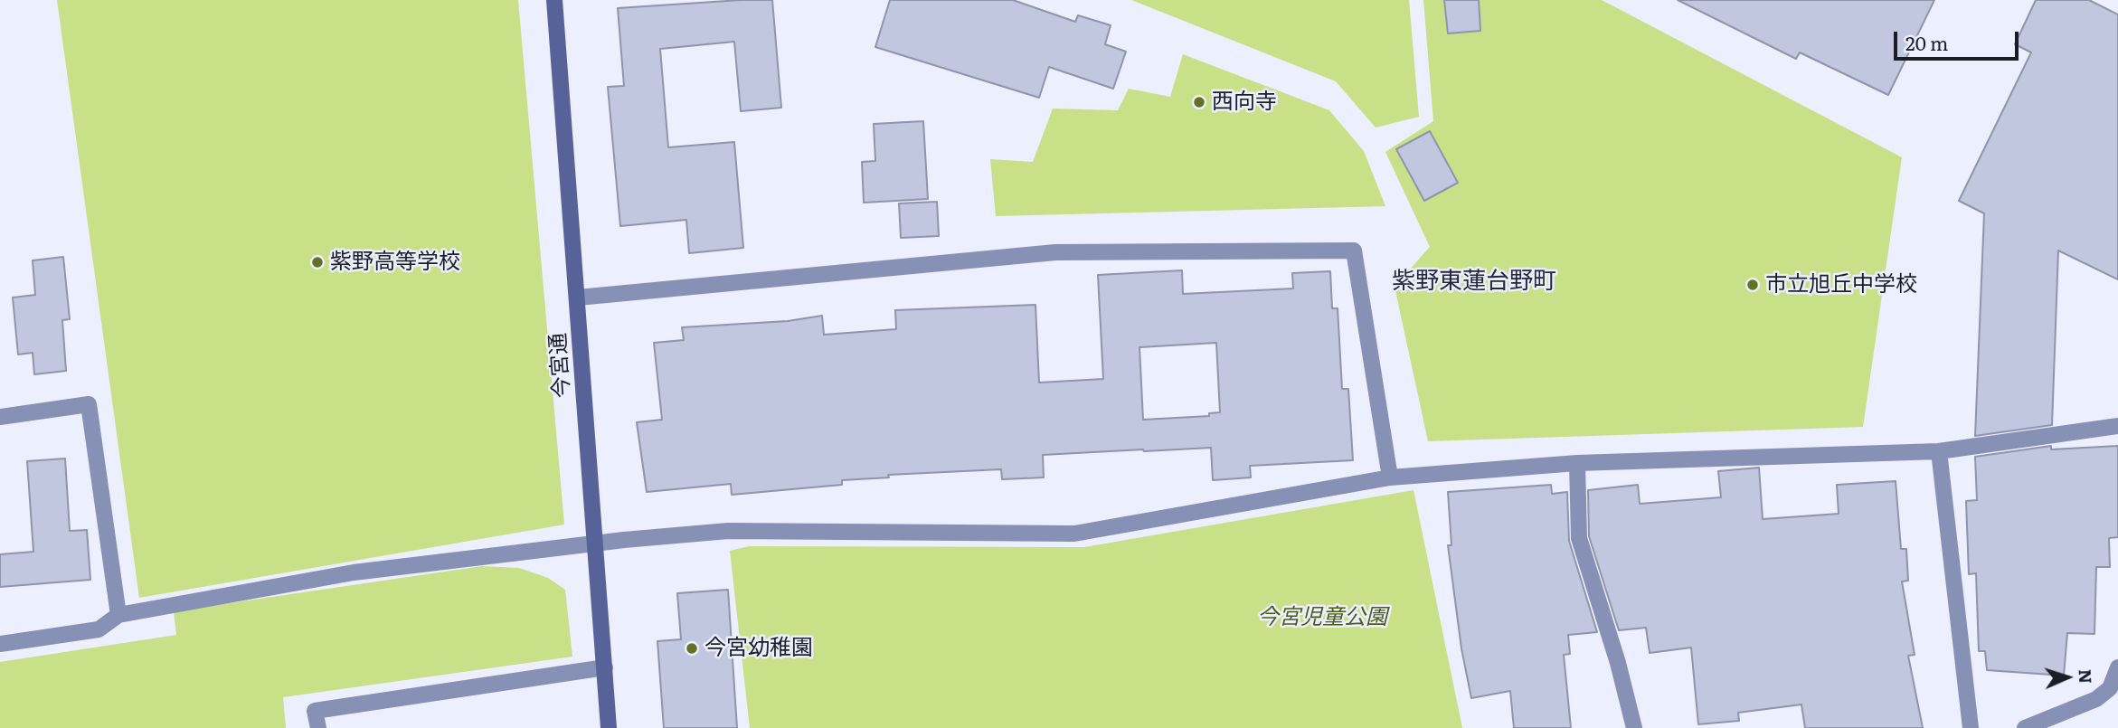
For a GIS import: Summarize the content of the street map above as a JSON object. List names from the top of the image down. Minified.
{"streets":{"street":["今宮通"]},"districts":["紫野東蓮台野町"],"parks":["今宮児童公園"],"places":["西向寺","紫野高等学校","市立旭丘中学校","今宮幼稚園"],"scale_bar":"20 m","north":"right"}
